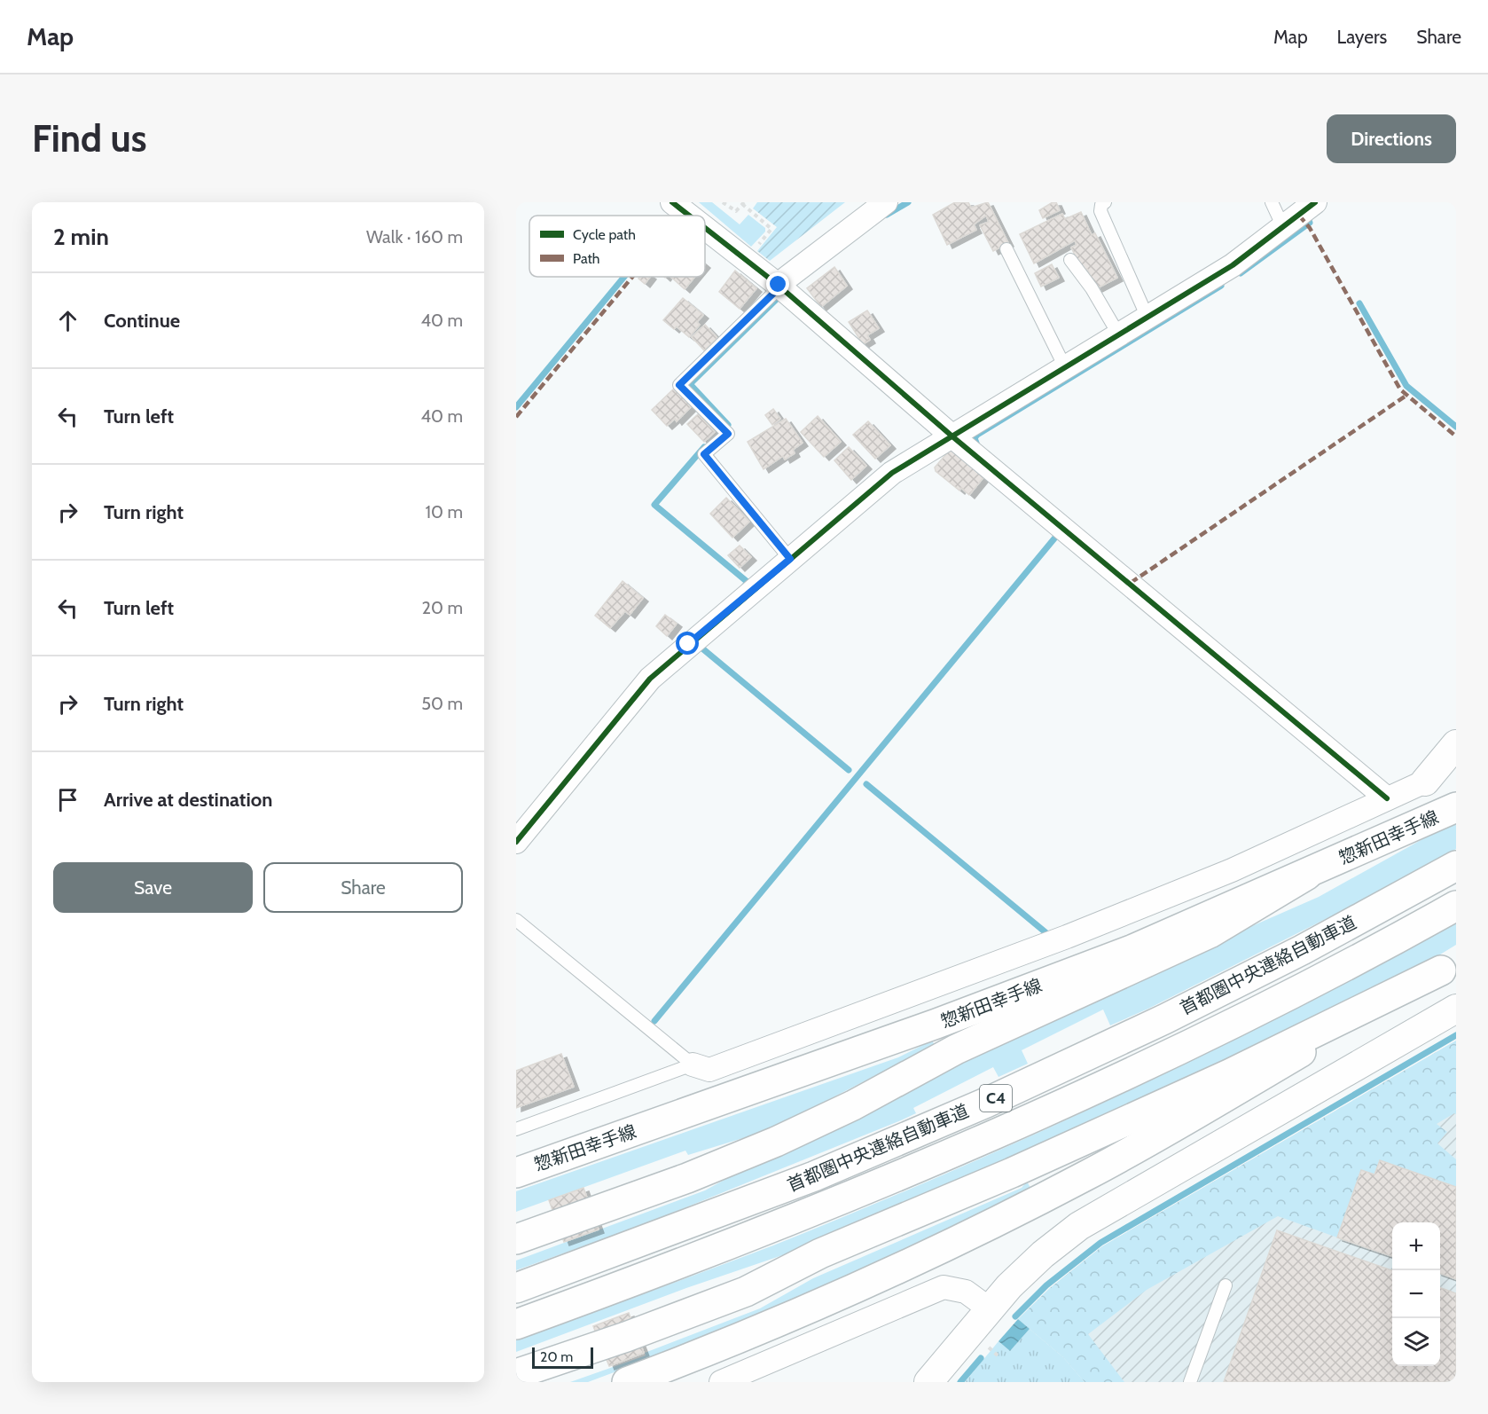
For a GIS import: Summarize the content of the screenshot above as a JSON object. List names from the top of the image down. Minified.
{"streets":{"main road":["惣新田幸手線","首都圏中央連絡自動車道","C4"]},"legend":["Cycle path","Path"],"scale_bar":"20 m","page":{"header":"Map","nav":["Map","Layers","Share"],"buttons":["Directions",["Save","Share"]],"title":"Find us","heading":["2 min","Walk · 160 m"],"list":[["Continue","40 m"],["Turn left","40 m"],["Turn right","10 m"],["Turn left","20 m"],["Turn right","50 m"],"Arrive at destination"],"map_buttons":["+","−"],"scale":"20 m"}}
